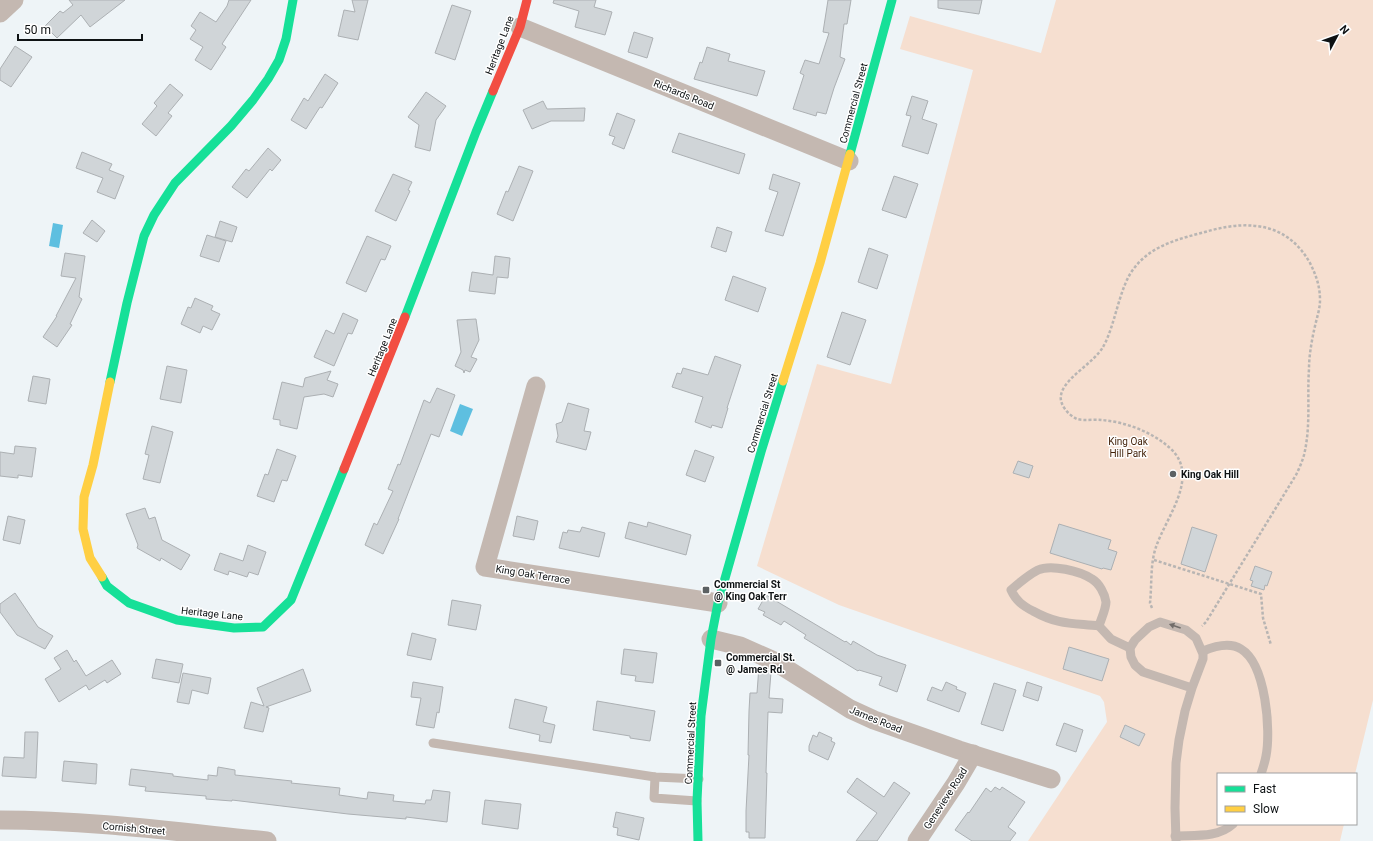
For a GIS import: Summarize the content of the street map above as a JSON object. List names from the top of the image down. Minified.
{"streets":{"street":["Heritage Lane","Richards Road","Commercial Street","King Oak Terrace","James Road","Genevieve Road","Cornish Street"]},"crossings":[["Heritage Lane","Richards Road"],["Richards Road","Commercial Street"],["Commercial Street","King Oak Terrace"],["Commercial Street","James Road"],["James Road","Genevieve Road"]],"parks":["King Oak Hill Park"],"places":{"other":["King Oak Hill"],"transit":["Commercial St @ King Oak Terr","Commercial St. @ James Rd."]},"legend":["Fast","Slow"],"scale_bar":"50 m","north":"top right"}
